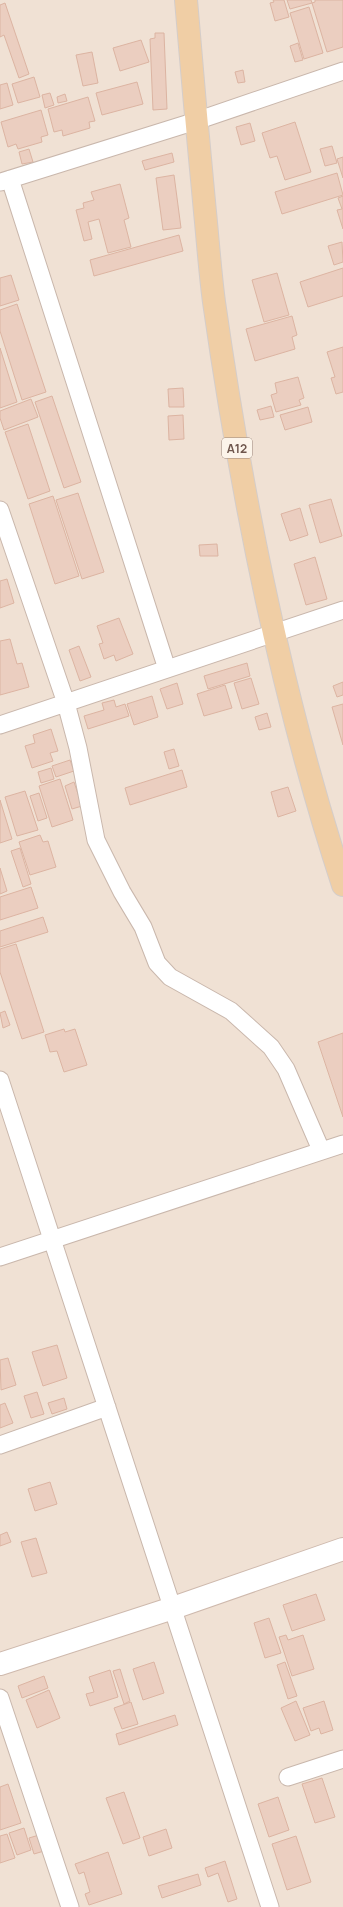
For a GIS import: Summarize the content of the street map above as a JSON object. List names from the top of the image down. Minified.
{"streets":{"main road":["A12"]}}
